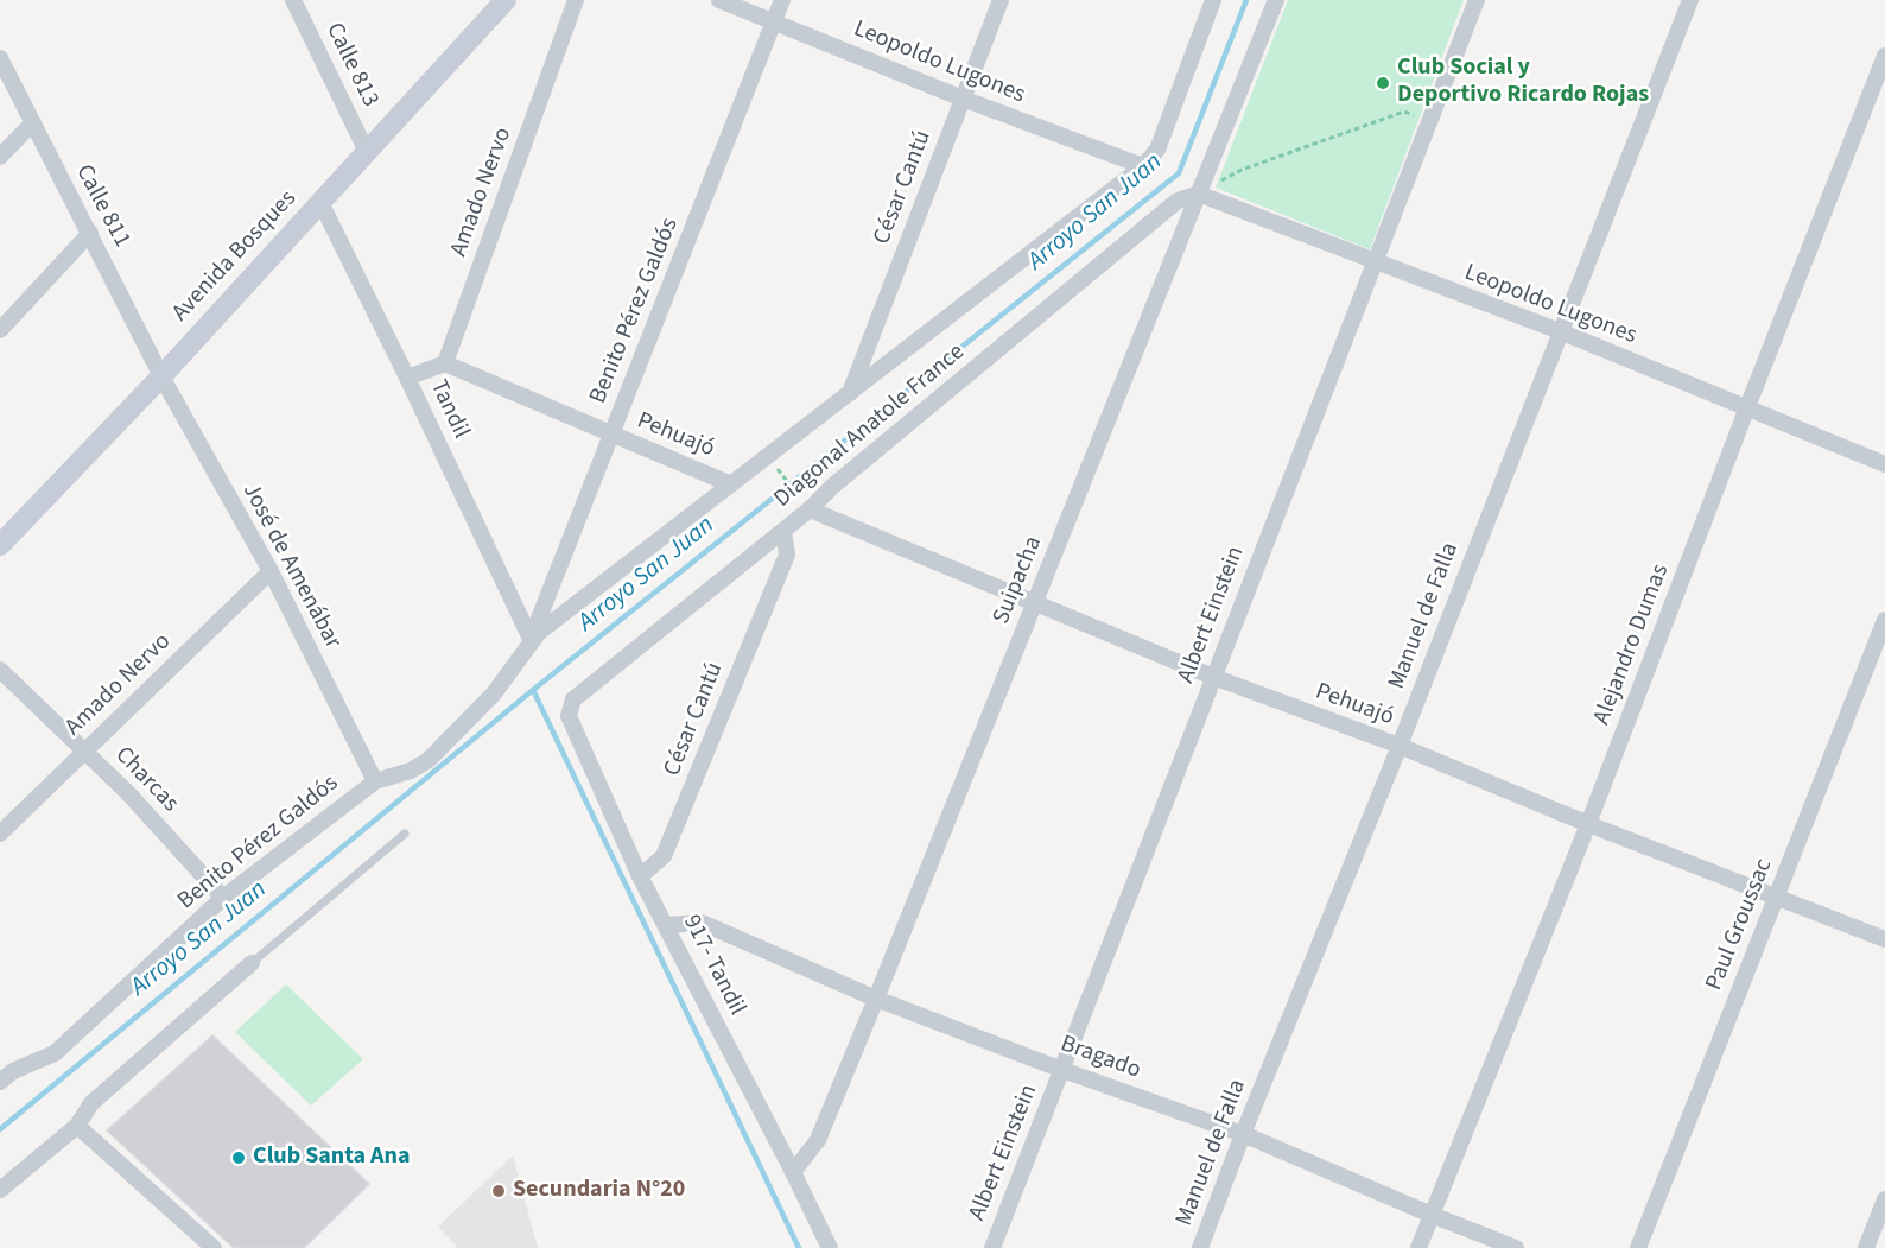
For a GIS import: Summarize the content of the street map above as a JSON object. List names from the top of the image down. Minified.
{"streets":{"main road":["Avenida Bosques"],"street":["Leopoldo Lugones","Calle 813","César Cantú","Amado Nervo","Calle 811","Benito Pérez Galdós","Tandil","Diagonal Anatole France","Pehuajó","José de Amenábar","Suipacha","Albert Einstein","Manuel de Falla","Alejandro Dumas","Charcas","Paul Groussac","917- Tandil","Bragado"]},"crossings":[["Leopoldo Lugones","César Cantú"],["Leopoldo Lugones","Benito Pérez Galdós"],["Leopoldo Lugones","Diagonal Anatole France"],["Leopoldo Lugones","Suipacha"],["Leopoldo Lugones","Albert Einstein"],["Leopoldo Lugones","Manuel de Falla"],["Leopoldo Lugones","Alejandro Dumas"],["Calle 813","Avenida Bosques"],["César Cantú","Diagonal Anatole France"],["César Cantú","917- Tandil"],["Amado Nervo","Pehuajó"],["Amado Nervo","José de Amenábar"],["Amado Nervo","Charcas"],["Calle 811","Avenida Bosques"],["Calle 811","José de Amenábar"],["Avenida Bosques","Tandil"],["Avenida Bosques","José de Amenábar"],["Benito Pérez Galdós","Tandil"],["Benito Pérez Galdós","Diagonal Anatole France"],["Benito Pérez Galdós","Pehuajó"],["Benito Pérez Galdós","José de Amenábar"],["Benito Pérez Galdós","Charcas"],["Tandil","Diagonal Anatole France"],["Diagonal Anatole France","Pehuajó"],["Diagonal Anatole France","Suipacha"],["Diagonal Anatole France","917- Tandil"],["Pehuajó","Suipacha"],["Pehuajó","Albert Einstein"],["Pehuajó","Manuel de Falla"],["Pehuajó","Alejandro Dumas"],["Pehuajó","Paul Groussac"],["Suipacha","917- Tandil"],["Suipacha","Bragado"],["Albert Einstein","Bragado"],["Manuel de Falla","Bragado"],["Alejandro Dumas","Bragado"],["917- Tandil","Bragado"]],"water":["Arroyo San Juan"],"places":["Club Social y Deportivo Ricardo Rojas","Club Santa Ana","Secundaria N°20"]}
